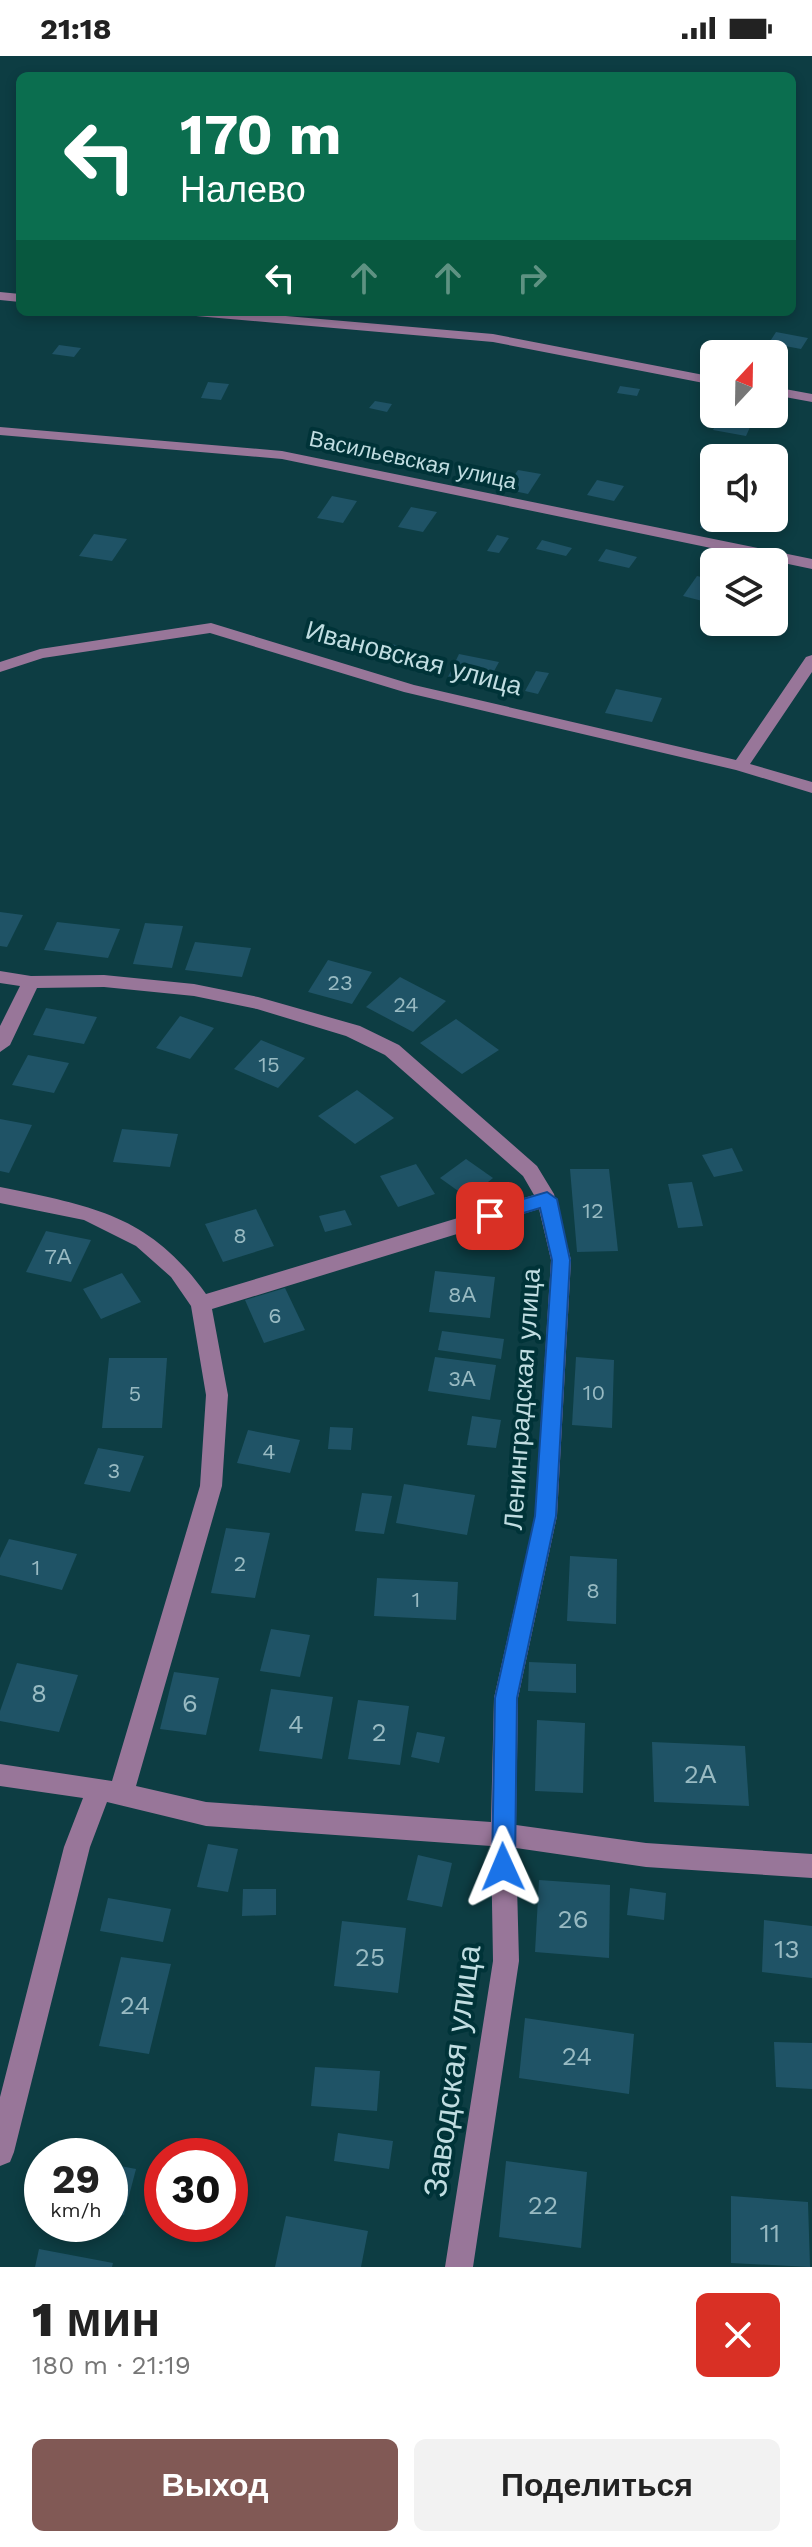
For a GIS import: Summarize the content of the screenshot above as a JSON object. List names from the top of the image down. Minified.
{"streets":{"street":["Васильевская улица","Ивановская улица","Ленинградская улица","Заводская улица"]},"crossings":[["Ленинградская улица","Заводская улица"]],"house_numbers":["23","24","15","12","8","7А","8А","6","3А","10","5","4","3","2","1","8","1","8","6","4","2","2А","26","13","25","24","24","22","11"],"north":"top","page":{"status":"21:18","turn":["170 m","Налево"],"speed":"29 km/h","limit":"30","heading":["1 мин","180 m · 21:19"],"buttons":["Выход","Поделиться"]}}
